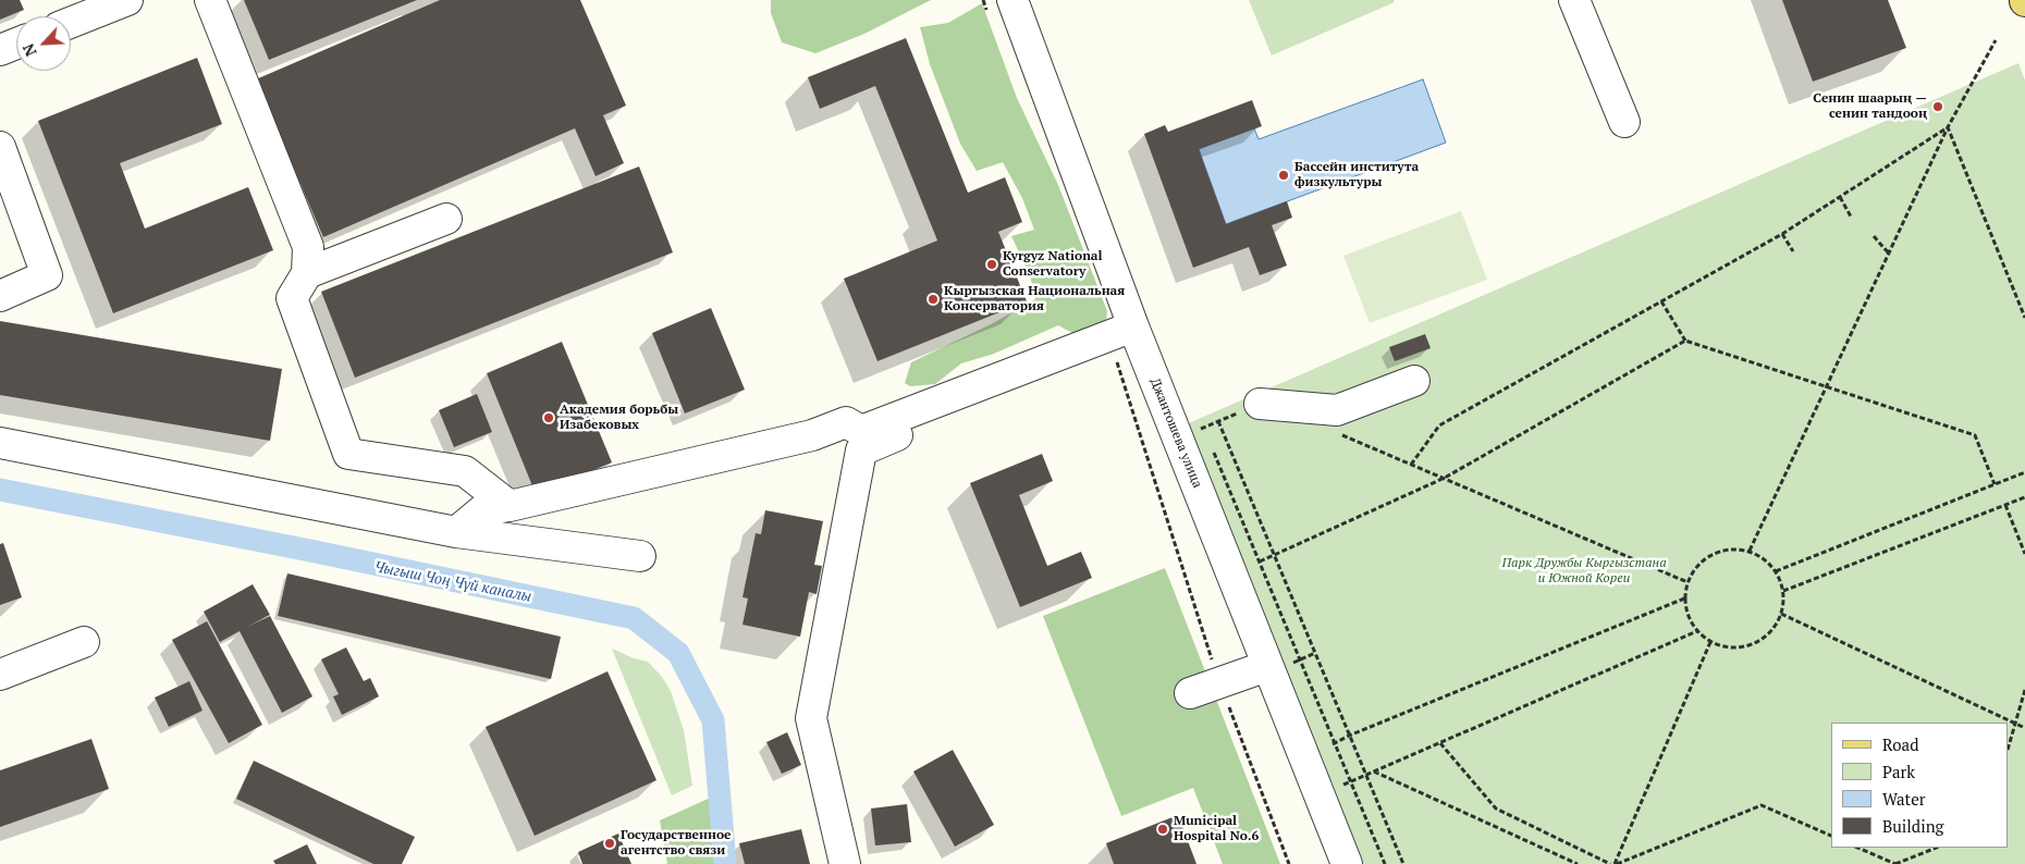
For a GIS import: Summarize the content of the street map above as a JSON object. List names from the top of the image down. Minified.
{"streets":{"street":["Джантошева улица"]},"water":["Чыгыш Чоң Чүй каналы"],"parks":["Парк Дружбы Кыргызстана и Южной Кореи"],"places":["Сенин шаарың — сенин тандооң","Бассейн института физкультуры","Kyrgyz National Conservatory","Кыргызская Национальная Консерватория","Академия борьбы Изабековых","Municipal Hospital No.6","Государственное агентство связи"],"legend":["Road","Park","Water","Building"],"north":"bottom left"}
